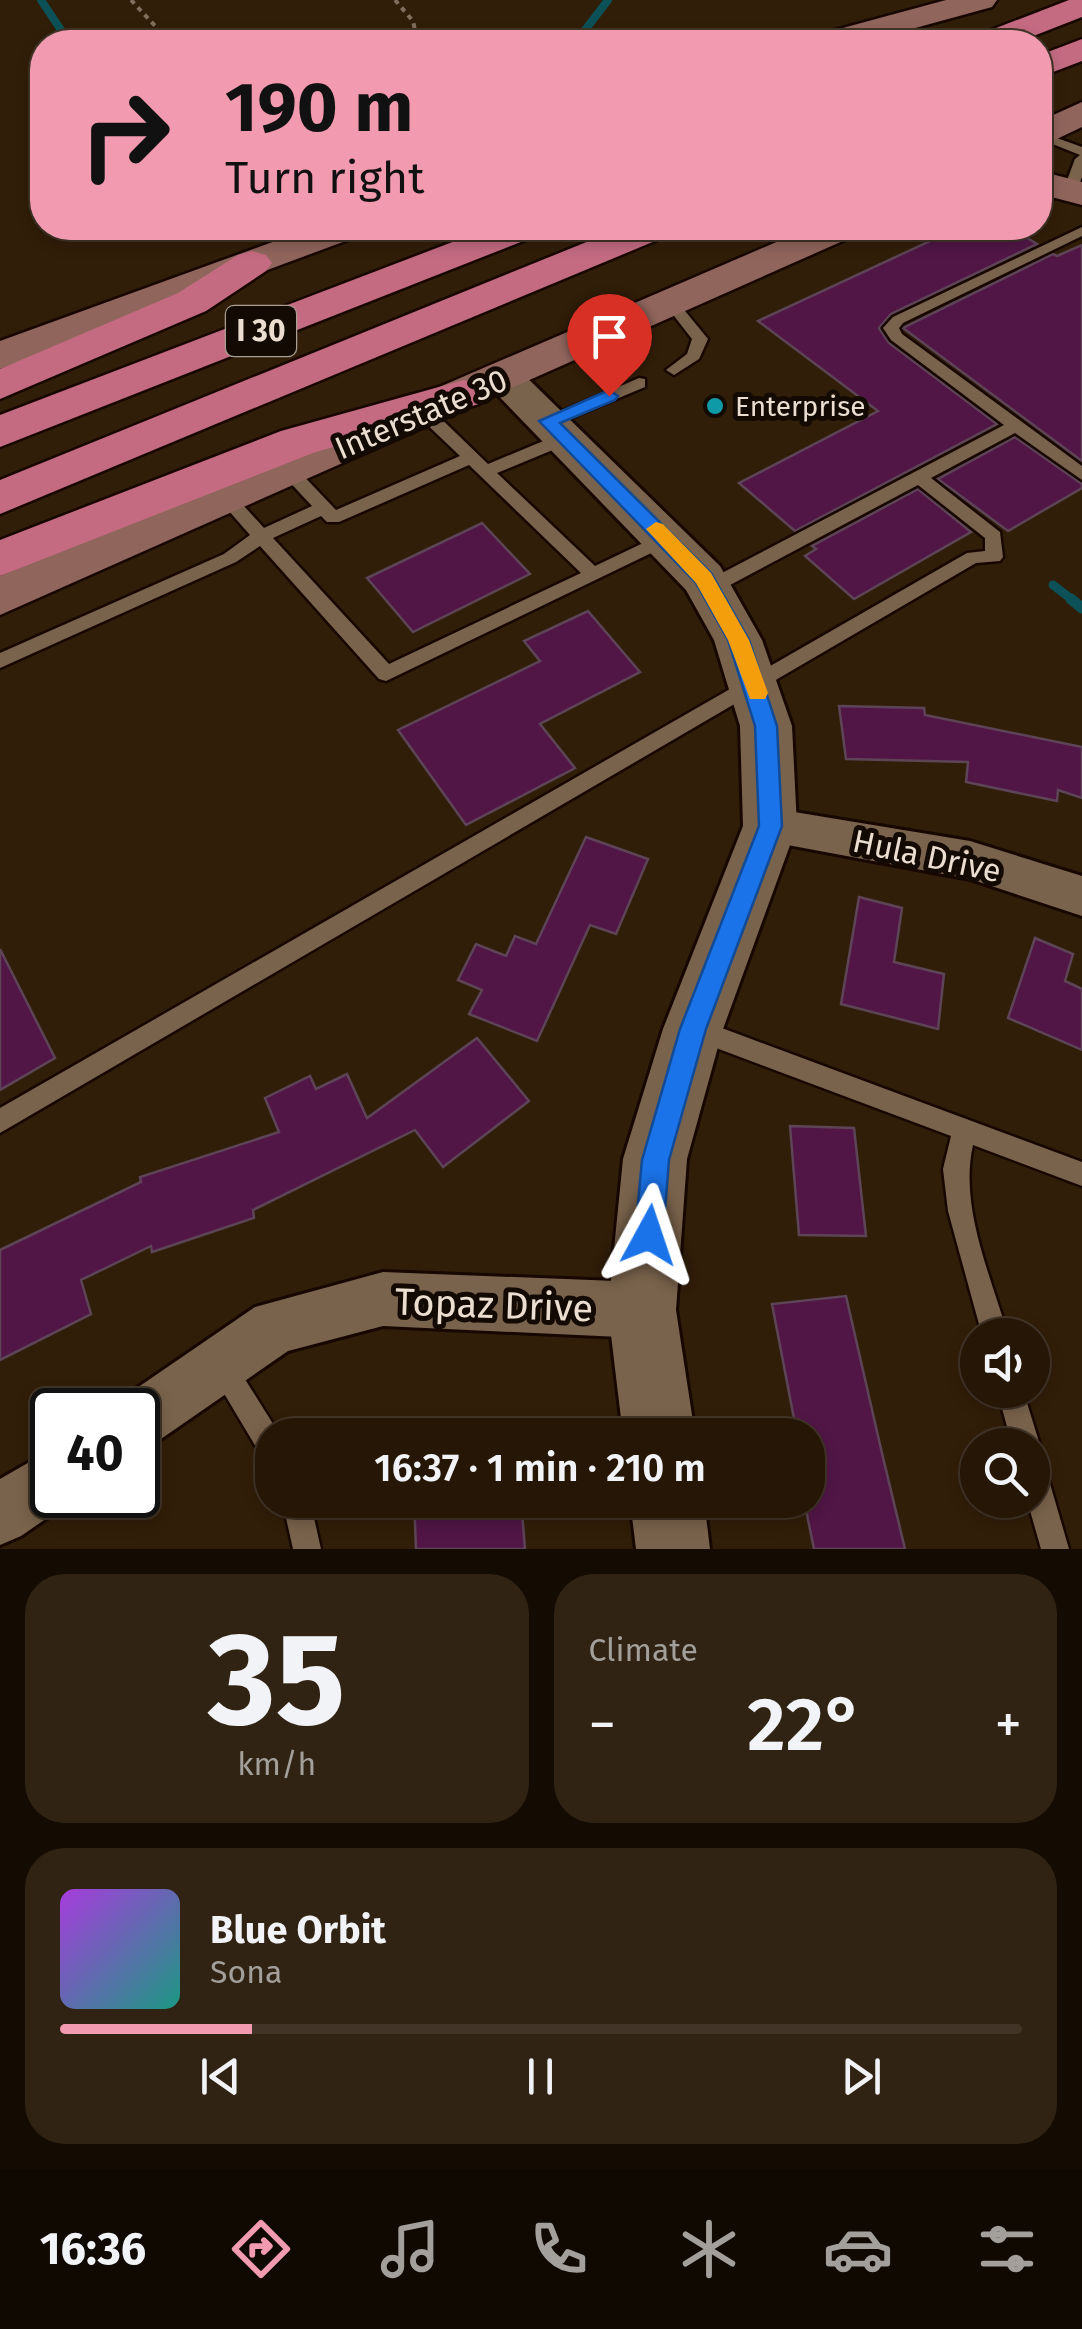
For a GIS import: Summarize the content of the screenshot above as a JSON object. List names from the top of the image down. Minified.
{"streets":{"highway":["I 30"],"main road":["Interstate 30"],"street":["Hula Drive","Topaz Drive"]},"places":["Enterprise"],"page":{"turn":["190 m","Turn right"],"limit":"40","trip":"16:37 · 1 min · 210 m","tile":[["35","km/h"],"Climate"],"heat":["−","22°","+"],"song":["Blue Orbit","Sona"],"tabs":"16:36"}}
